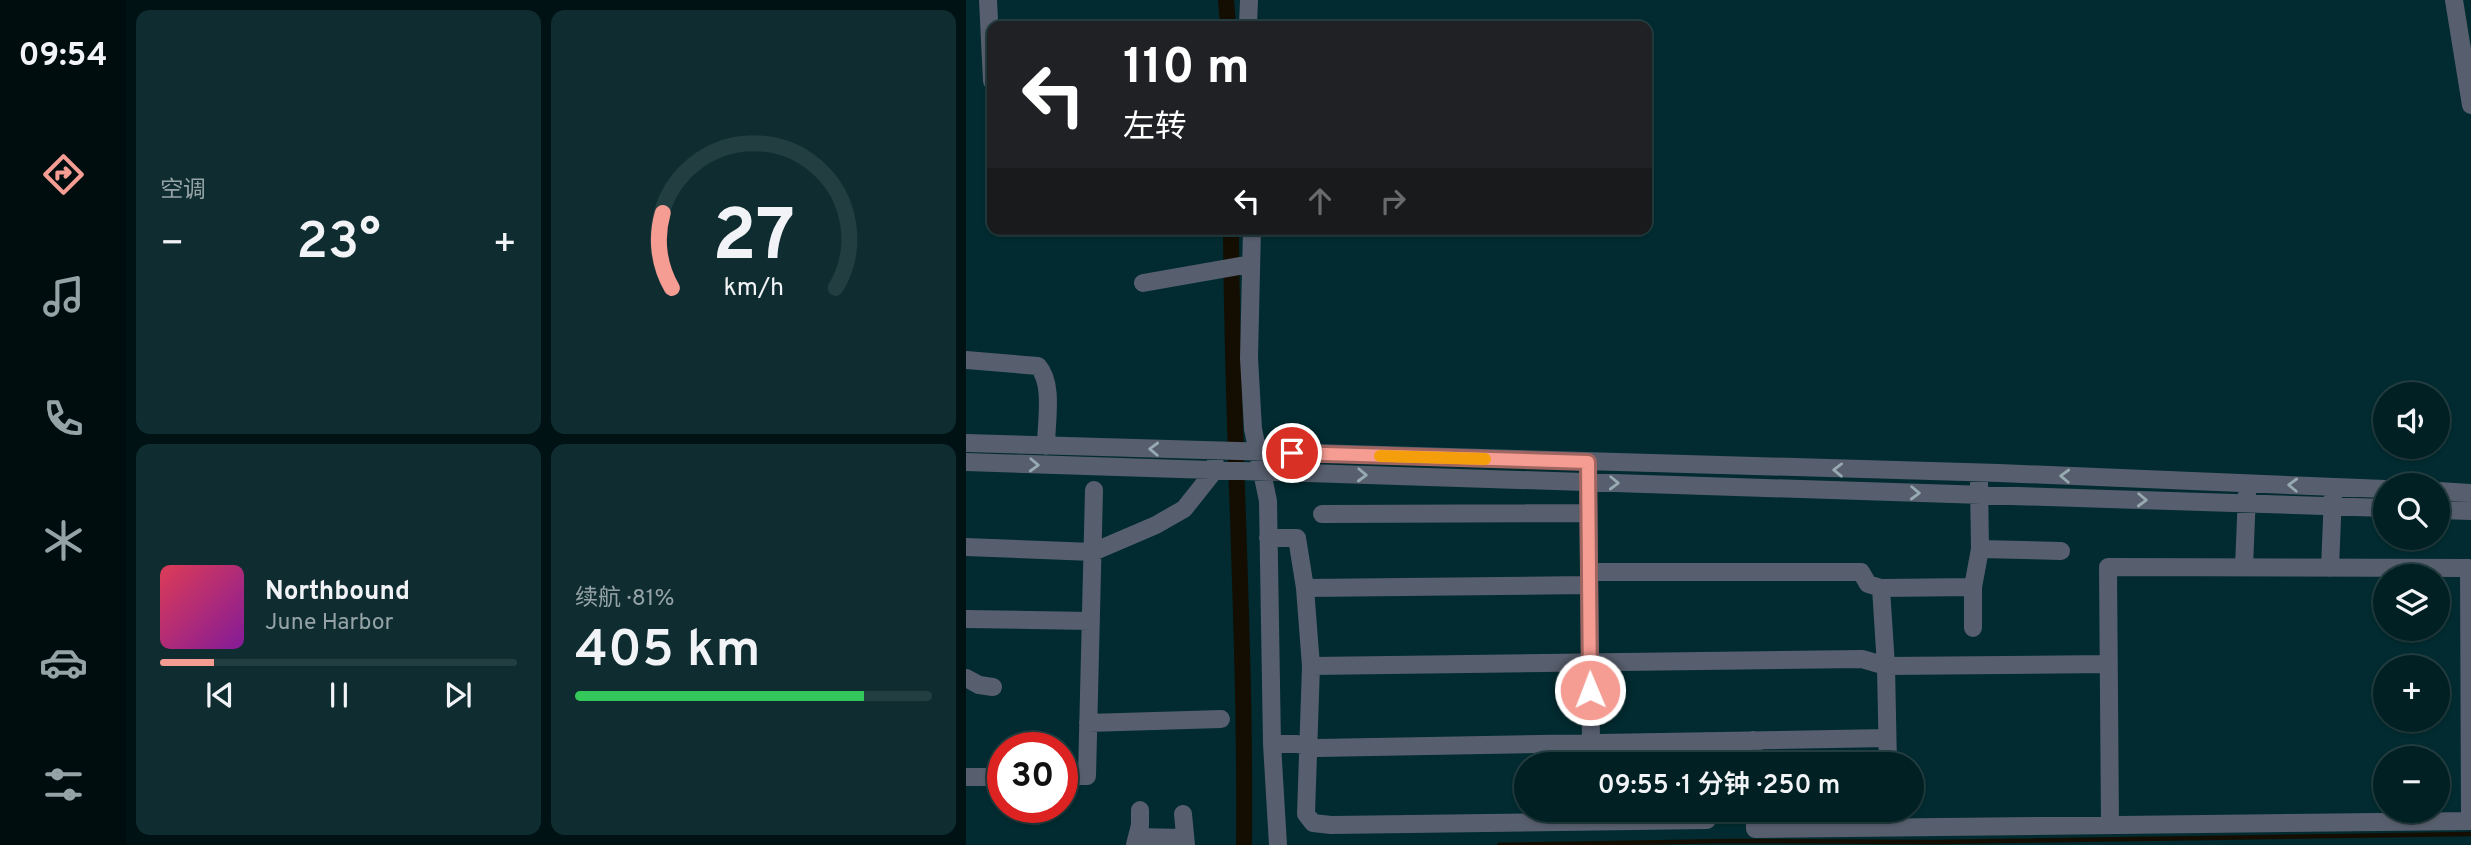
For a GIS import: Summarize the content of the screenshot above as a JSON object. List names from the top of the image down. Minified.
{"page":{"tabs":"09:54","tile":["空调",["续航 · 81%","405 km"]],"turn":["110 m","左转"],"heat":["−","23°","+"],"map_buttons":["+","−"],"song":["Northbound","June Harbor"],"limit":"30","trip":"09:55 · 1 分钟 · 250 m","gauge":["27","km/h"]}}
